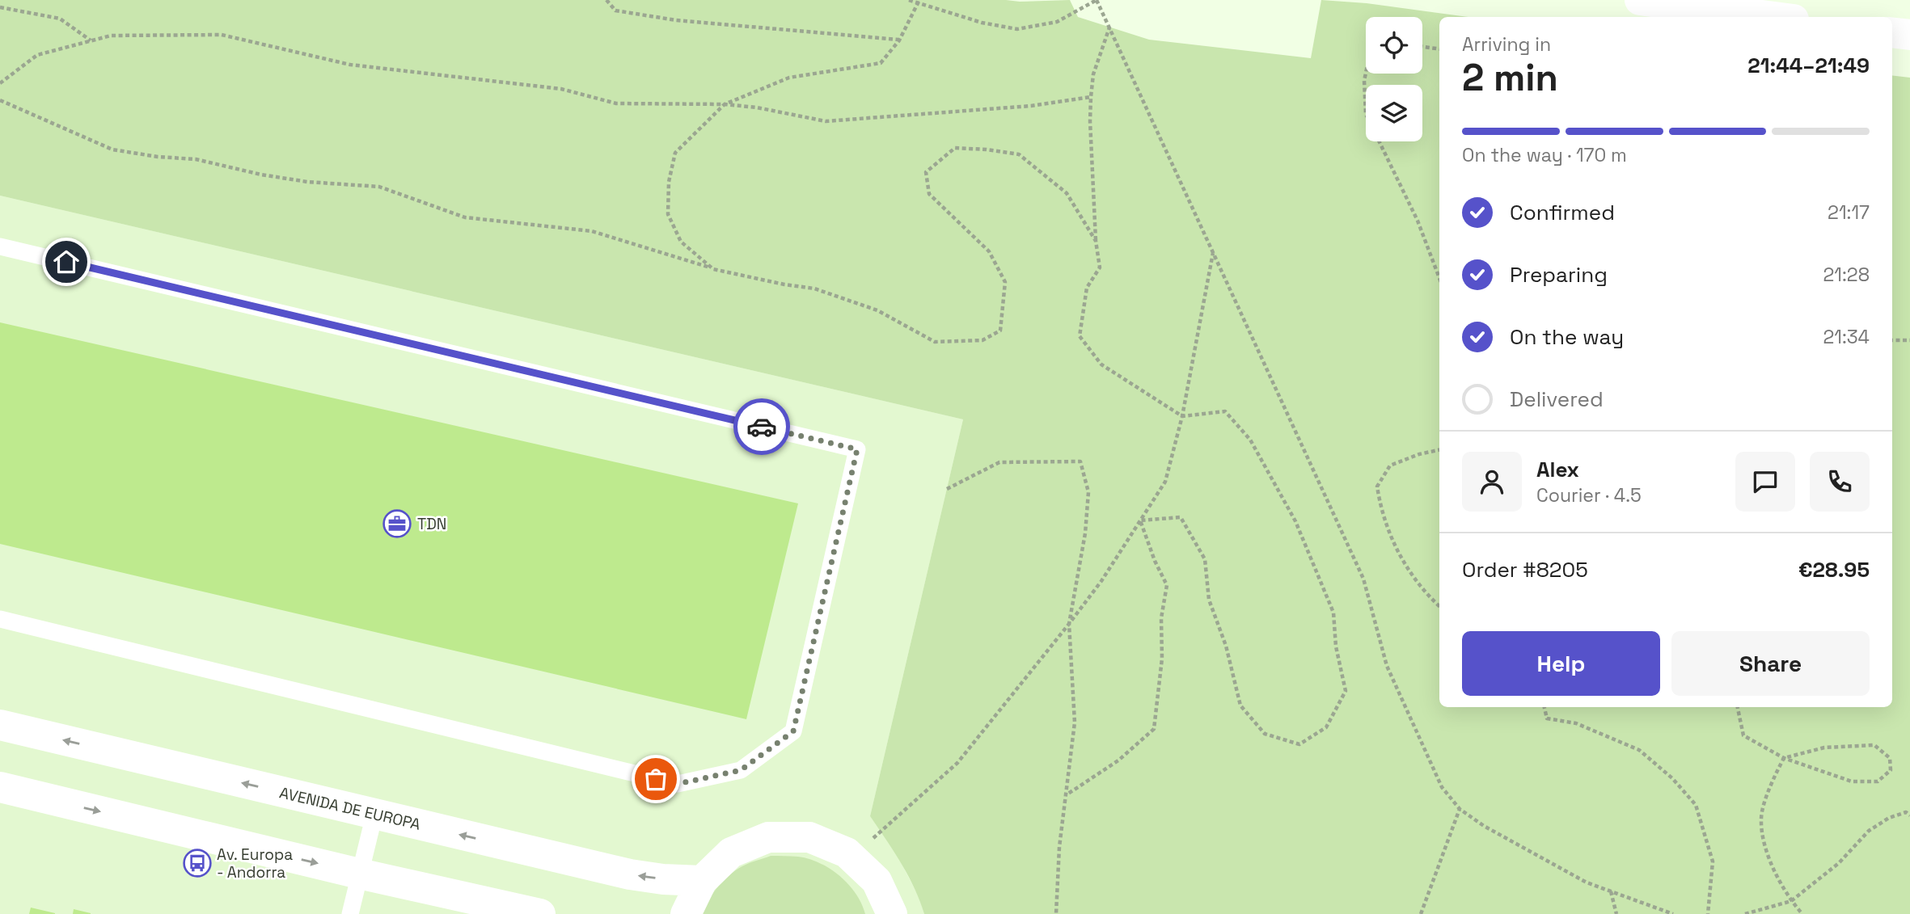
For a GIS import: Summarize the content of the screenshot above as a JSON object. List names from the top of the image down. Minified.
{"streets":{"street":["AVENIDA DE EUROPA"]},"places":{"office":["TDN"],"bus stop":["Av. Europa - Andorra"]},"page":{"heading":["2 min","Arriving in","21:44–21:49"],"panel":["Alex","Courier · 4.5","Order #8205","€28.95"],"bar":"On the way · 170 m","list":[["Confirmed","21:17"],["Preparing","21:28"],["On the way","21:34"],"Delivered"],"buttons":["Help","Share"]}}
